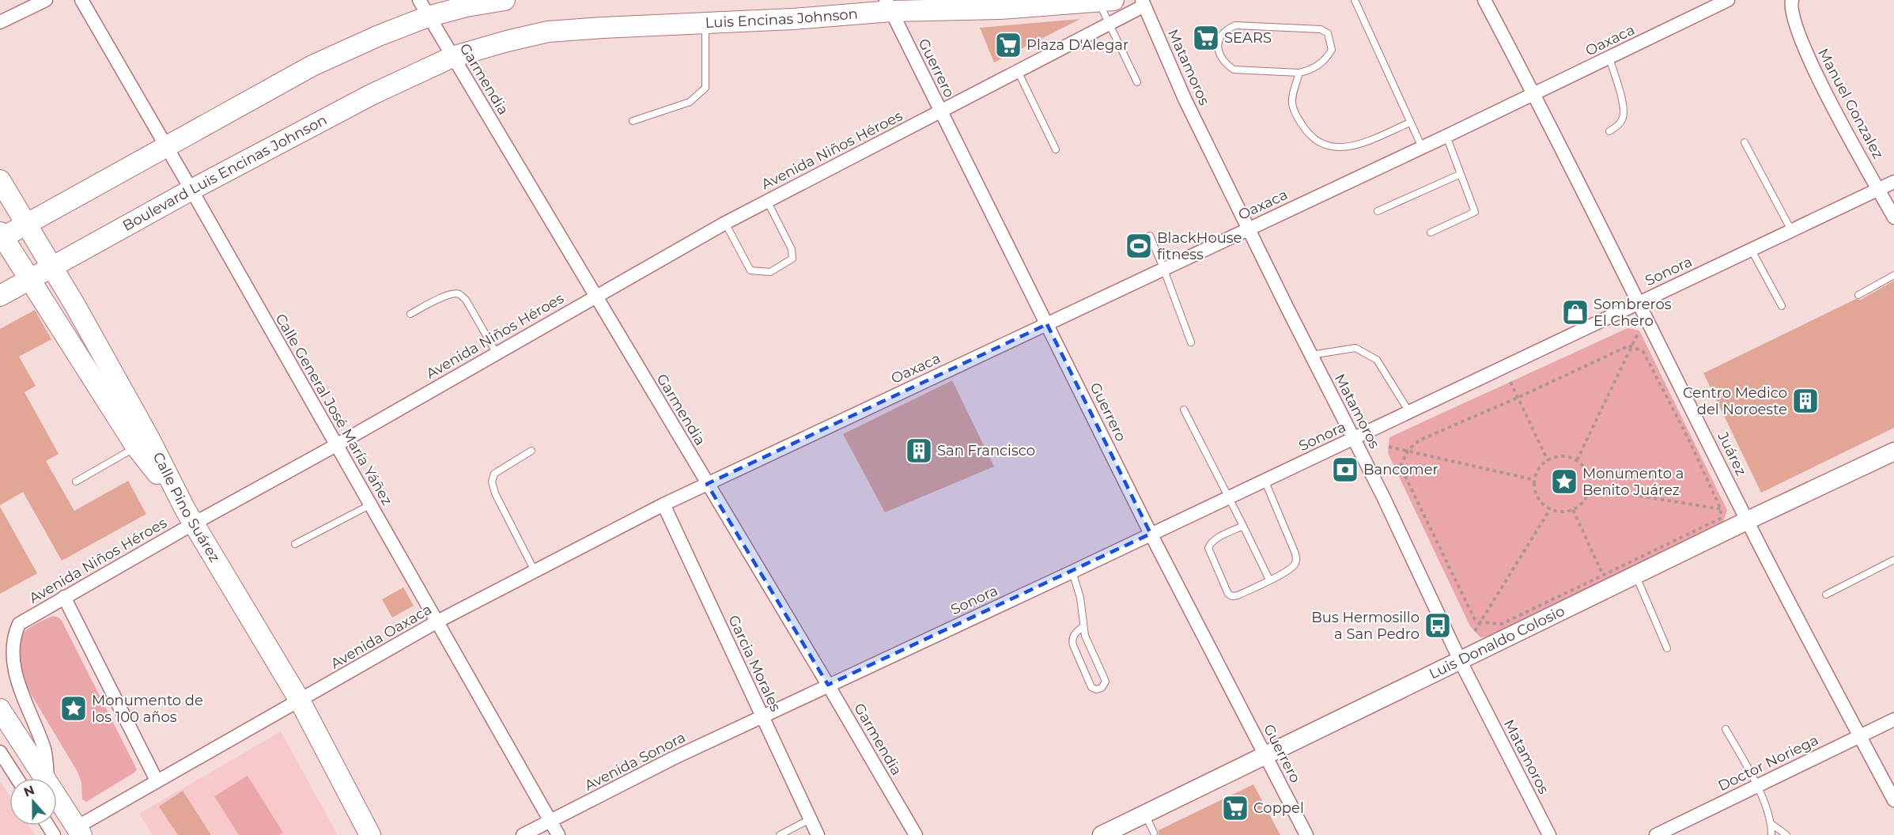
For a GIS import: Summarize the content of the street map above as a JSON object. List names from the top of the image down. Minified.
{"streets":{"main road":["Luis Encinas Johnson","Boulevard Luis Encinas Johnson","Calle Pino Suárez","Luis Donaldo Colosio"],"street":["Oaxaca","Matamoros","Guerrero","Garmendia","Manuel Gonzalez","Avenida Niños Héroes","Sonora","Calle General José María Yáñez","Juárez","Avenida Oaxaca","Garcia Morales","Avenida Sonora","Doctor Noriega"]},"crossings":[["Luis Encinas Johnson","Guerrero"],["Luis Encinas Johnson","Garmendia"],["Luis Encinas Johnson","Boulevard Luis Encinas Johnson"],["Oaxaca","Matamoros"],["Oaxaca","Guerrero"],["Oaxaca","Garmendia"],["Oaxaca","Juárez"],["Oaxaca","Avenida Oaxaca"],["Matamoros","Avenida Niños Héroes"],["Matamoros","Sonora"],["Matamoros","Luis Donaldo Colosio"],["Guerrero","Avenida Niños Héroes"],["Guerrero","Sonora"],["Guerrero","Luis Donaldo Colosio"],["Garmendia","Avenida Niños Héroes"],["Garmendia","Boulevard Luis Encinas Johnson"],["Garmendia","Sonora"],["Garmendia","Avenida Oaxaca"],["Manuel Gonzalez","Sonora"],["Avenida Niños Héroes","Calle General José María Yáñez"],["Avenida Niños Héroes","Calle Pino Suárez"],["Boulevard Luis Encinas Johnson","Calle General José María Yáñez"],["Boulevard Luis Encinas Johnson","Calle Pino Suárez"],["Sonora","Juárez"],["Sonora","Garcia Morales"],["Sonora","Avenida Sonora"],["Calle General José María Yáñez","Avenida Oaxaca"],["Calle General José María Yáñez","Avenida Sonora"],["Juárez","Luis Donaldo Colosio"],["Juárez","Doctor Noriega"],["Calle Pino Suárez","Avenida Oaxaca"],["Avenida Oaxaca","Garcia Morales"],["Garcia Morales","Avenida Sonora"]],"places":{"supermarket":["SEARS","Plaza D'Alegar","Coppel"],"sports":["BlackHouse fitness"],"shop":["Sombreros El Chero"],"building":["Centro Medico del Noroeste","San Francisco"],"bank":["Bancomer"],"place":["Monumento a Benito Juárez","Monumento de los 100 años"],"bus stop":["Bus Hermosillo a San Pedro"]},"north":"top"}
